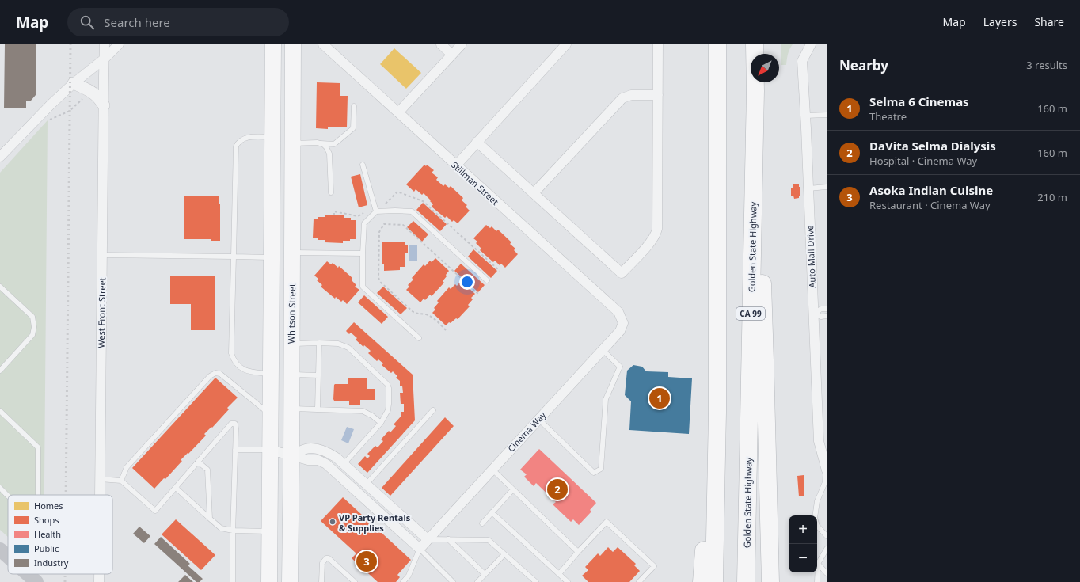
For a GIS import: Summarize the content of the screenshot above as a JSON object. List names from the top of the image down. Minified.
{"streets":{"highway":["Golden State Highway","CA 99"],"main road":["Whitson Street"],"street":["Stillman Street","Auto Mall Drive","West Front Street","Cinema Way"]},"crossings":[["Stillman Street","Cinema Way"]],"places":["VP Party Rentals & Supplies"],"legend":["Homes","Shops","Health","Public","Industry"],"north":"bottom left","page":{"header":"Map","search":"Search here","nav":["Map","Layers","Share"],"heading":["Nearby","3 results"],"list":[{"mark":"1","name":"Selma 6 Cinemas","note":"Theatre","value":"160 m"},{"mark":"2","name":"DaVita Selma Dialysis","note":"Hospital · Cinema Way","value":"160 m"},{"mark":"3","name":"Asoka Indian Cuisine","note":"Restaurant · Cinema Way","value":"210 m"}],"pins":["1","2","3"],"map_buttons":["+","−"]}}
